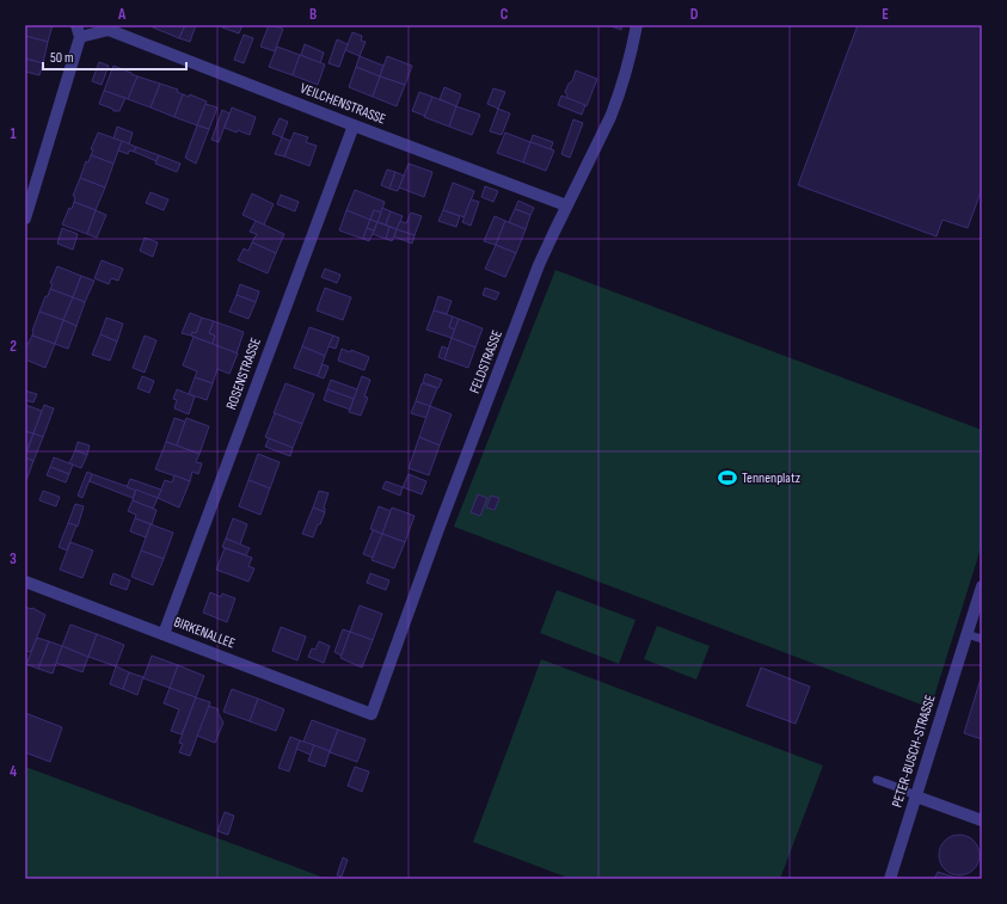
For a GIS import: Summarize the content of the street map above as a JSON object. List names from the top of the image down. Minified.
{"streets":{"street":["VEILCHENSTRASSE","FELDSTRASSE","ROSENSTRASSE","BIRKENALLEE","PETER-BUSCH-STRASSE"]},"crossings":[["VEILCHENSTRASSE","FELDSTRASSE"],["VEILCHENSTRASSE","ROSENSTRASSE"],["FELDSTRASSE","BIRKENALLEE"],["ROSENSTRASSE","BIRKENALLEE"]],"places":{"sports":["Tennenplatz"]},"scale_bar":"50 m","grid":{"columns":["A","B","C","D","E"],"rows":["1","2","3","4"]}}
